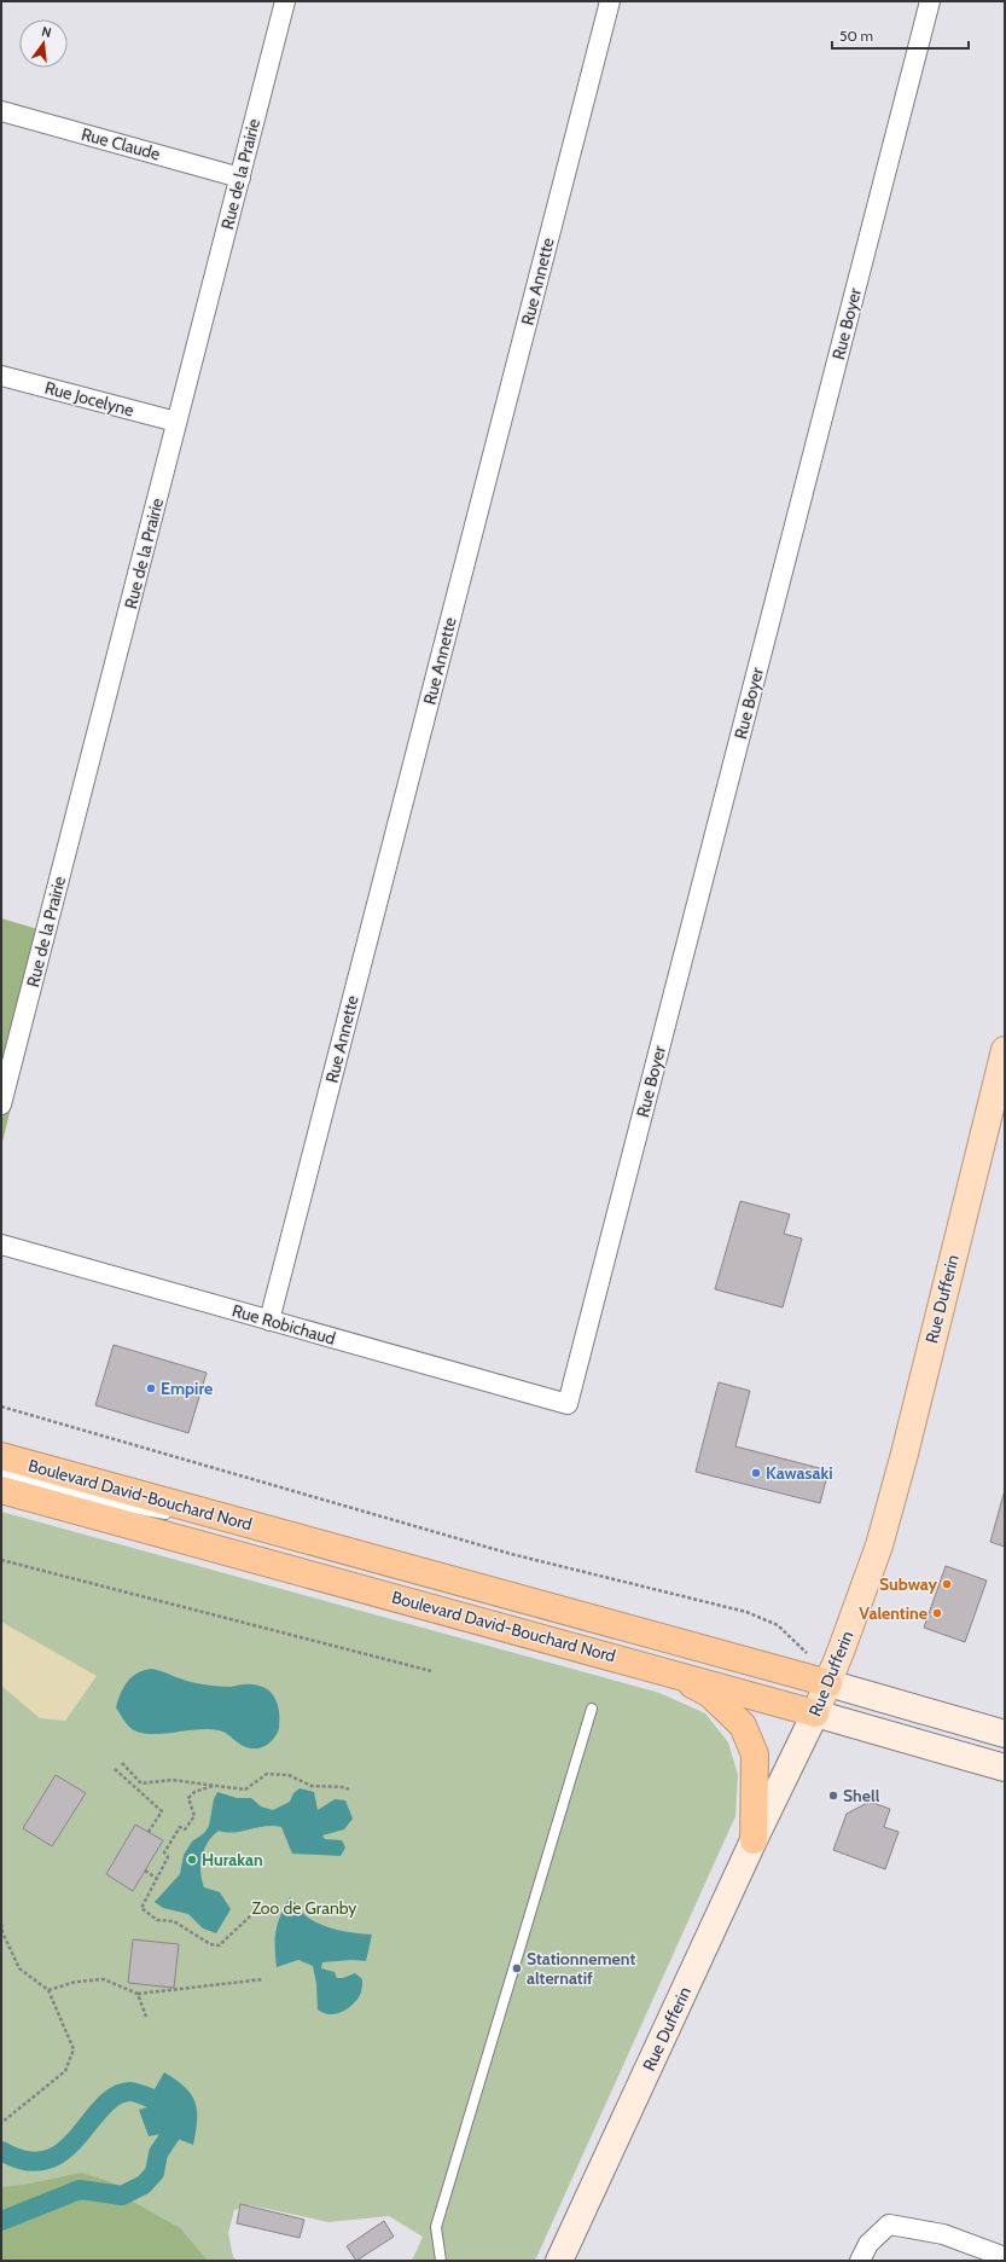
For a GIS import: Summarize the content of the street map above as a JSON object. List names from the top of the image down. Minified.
{"streets":{"highway":["Boulevard David-Bouchard Nord"],"main road":["Rue Dufferin"],"street":["Rue Claude","Rue de la Prairie","Rue Annette","Rue Boyer","Rue Jocelyne","Rue Robichaud"]},"crossings":[["Rue Claude","Rue de la Prairie"],["Rue de la Prairie","Rue Jocelyne"],["Rue Annette","Rue Robichaud"],["Rue Boyer","Rue Robichaud"],["Rue Dufferin","Boulevard David-Bouchard Nord"]],"parks":["Zoo de Granby"],"places":["Empire","Kawasaki","Subway","Valentine","Shell","Hurakan","Stationnement alternatif"],"scale_bar":"50 m","north":"top"}
